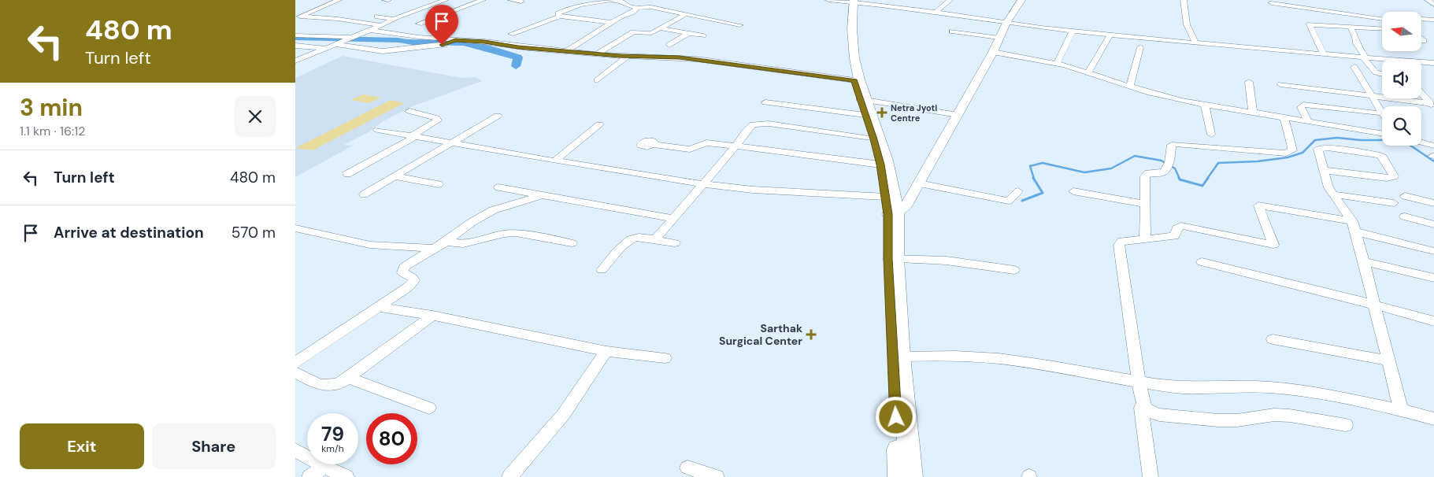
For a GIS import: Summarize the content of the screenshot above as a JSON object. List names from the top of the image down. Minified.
{"places":{"health":["Netra Jyoti Centre","Sarthak Surgical Center"]},"north":"left","page":{"turn":["480 m","Turn left"],"heading":["3 min","1.1 km · 16:12"],"list":[{"name":"Turn left","value":"480 m"},{"name":"Arrive at destination","value":"570 m"}],"speed":"79 km/h","limit":"80","buttons":["Exit","Share"]}}
